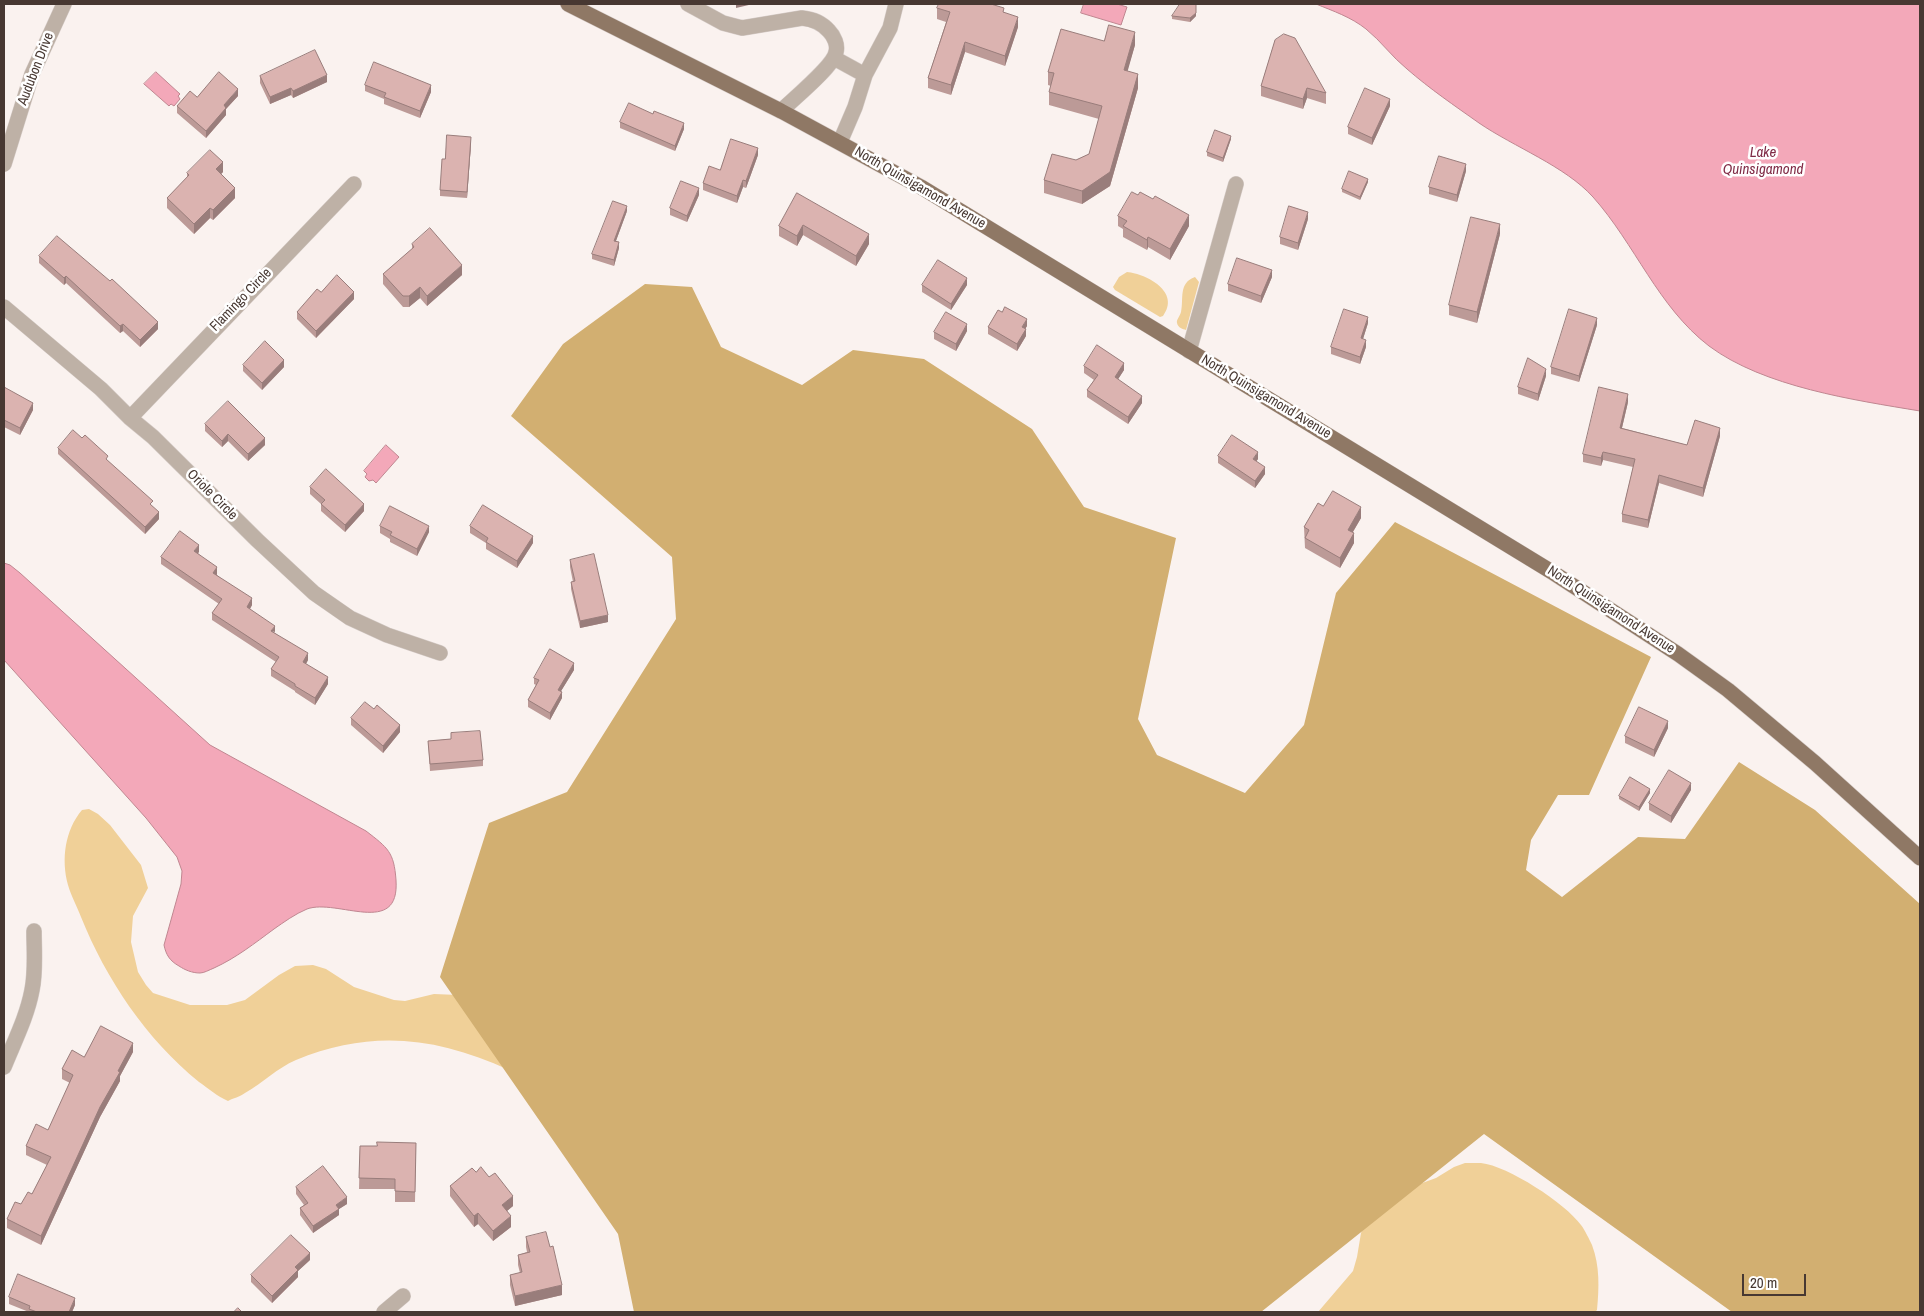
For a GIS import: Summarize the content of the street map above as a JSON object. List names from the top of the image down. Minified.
{"streets":{"main road":["North Quinsigamond Avenue"],"street":["Audubon Drive","Flamingo Circle","Oriole Circle"]},"crossings":[["Flamingo Circle","Oriole Circle"]],"water":["Lake Quinsigamond"],"scale_bar":"20 m"}
